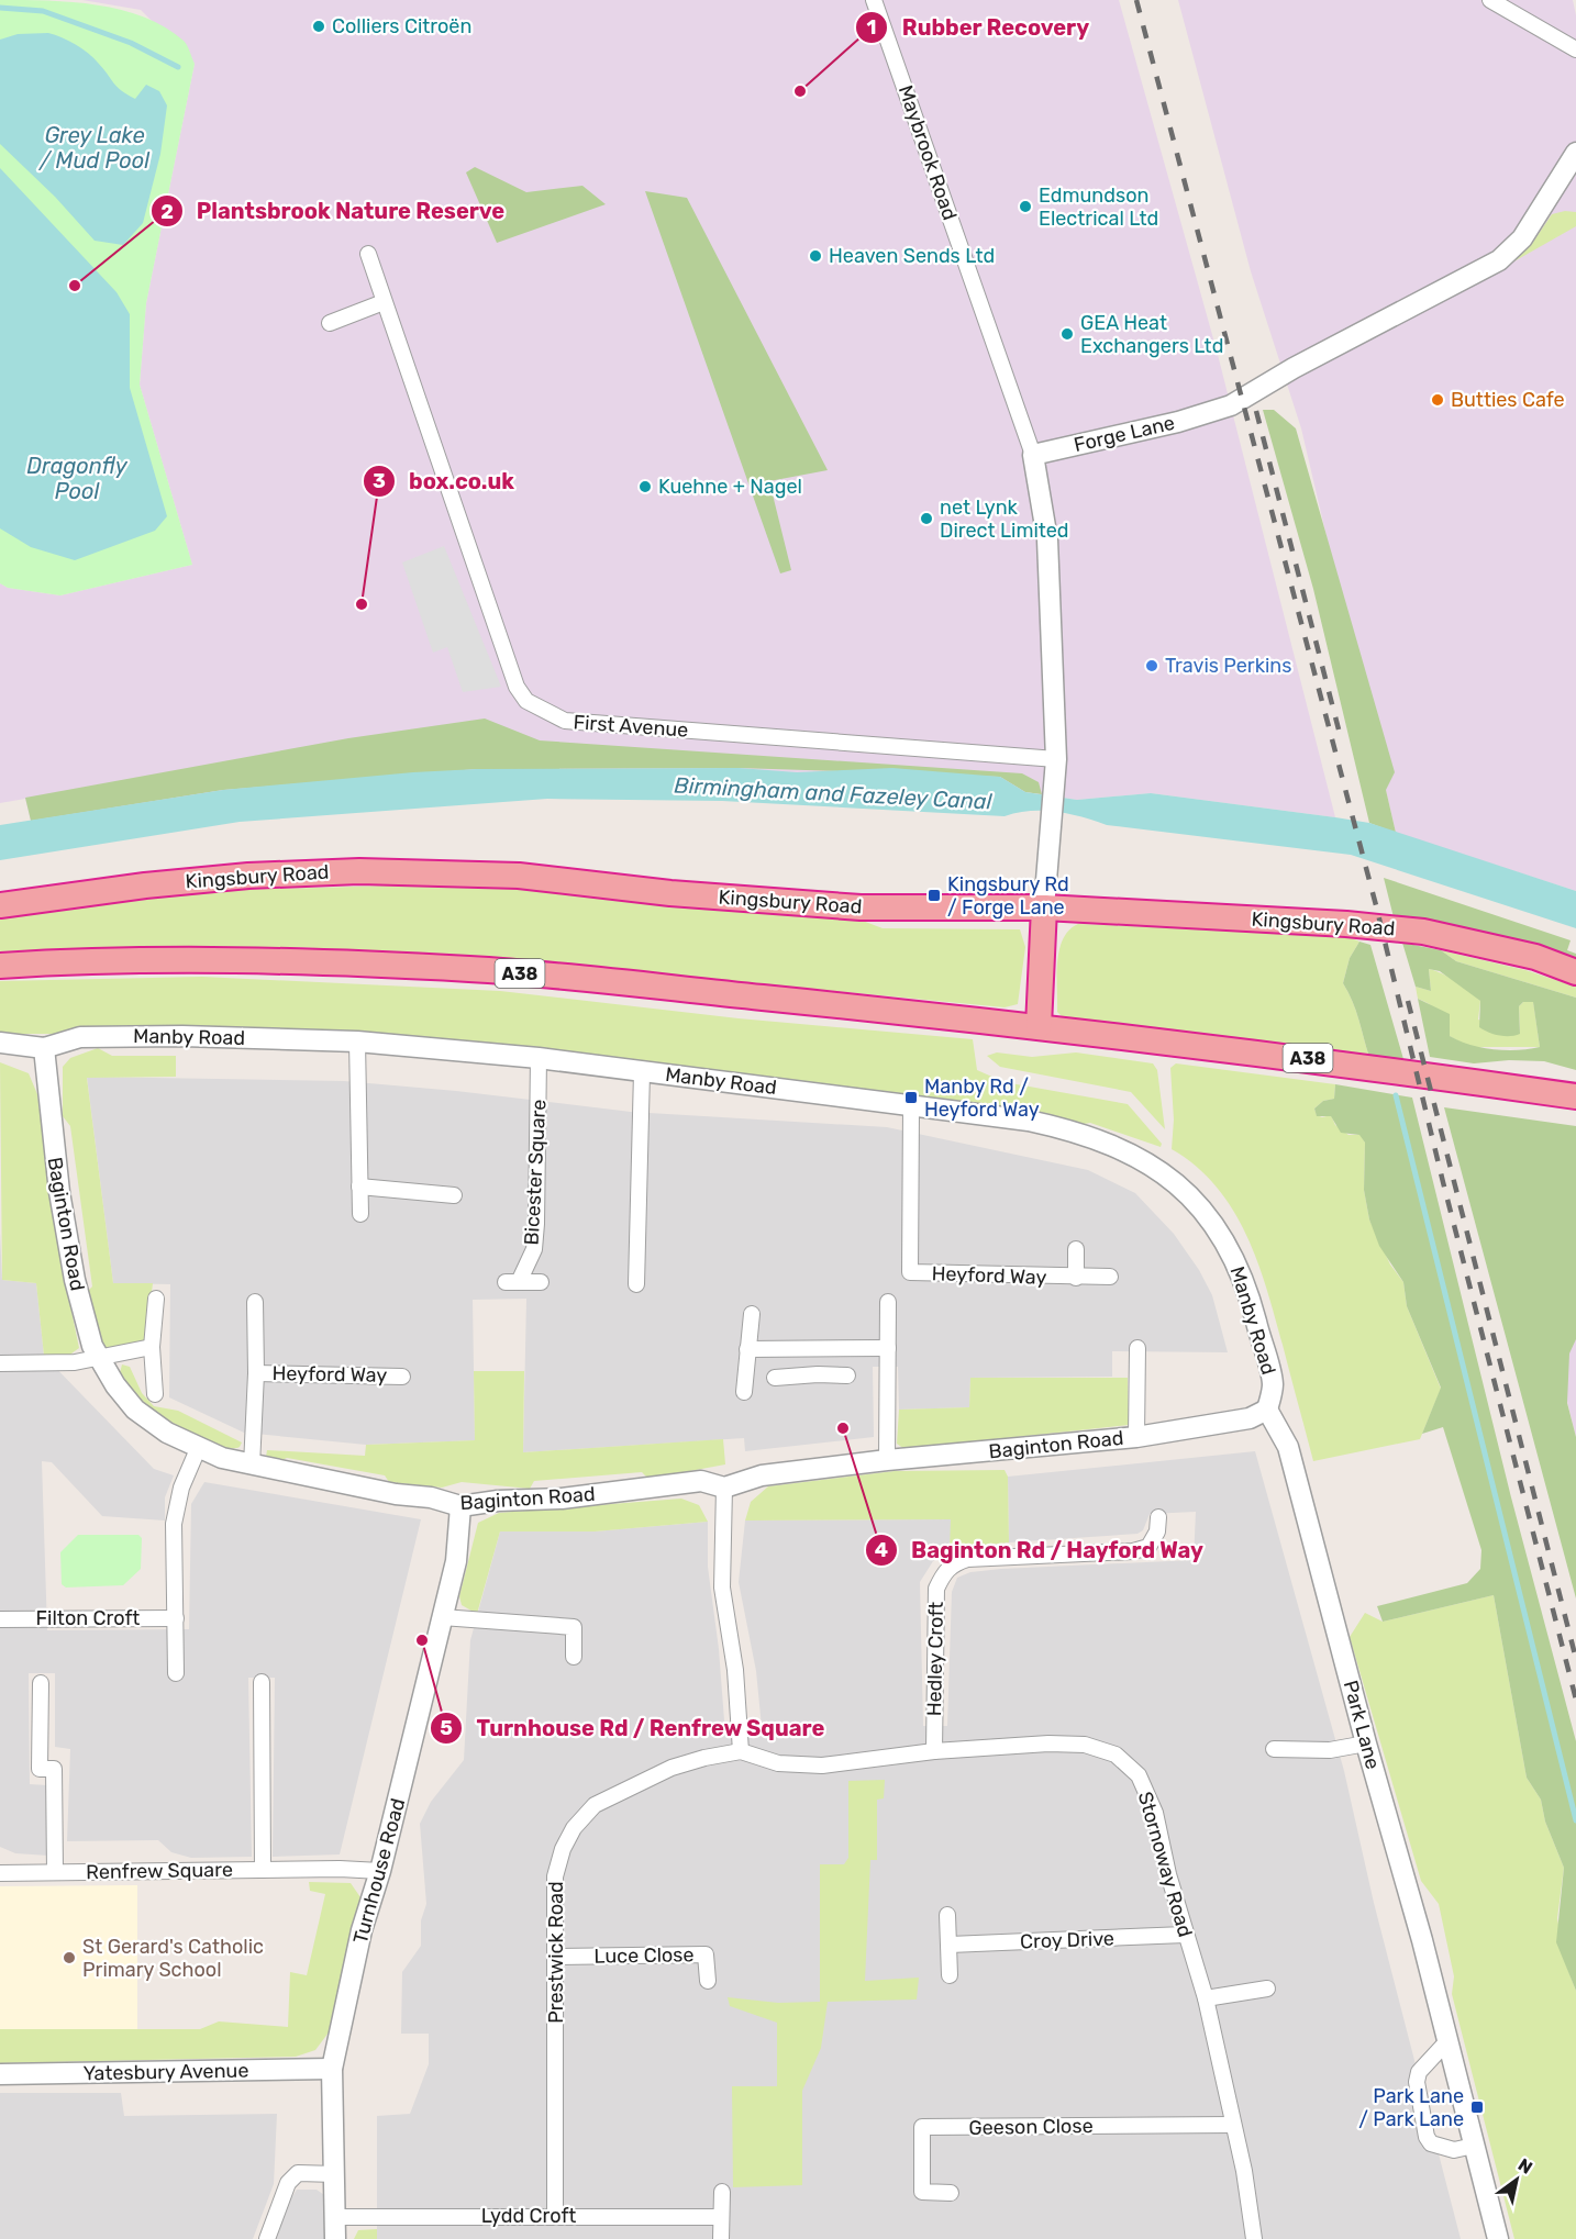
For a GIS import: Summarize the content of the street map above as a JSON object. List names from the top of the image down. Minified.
{"streets":{"highway":["Kingsbury Road","A38"],"street":["Maybrook Road","Forge Lane","First Avenue","Manby Road","Bicester Square","Baginton Road","Heyford Way","Filton Croft","Hedley Croft","Park Lane","Stornoway Road","Renfrew Square","Turnhouse Road","Croy Drive","Prestwick Road","Luce Close","Yatesbury Avenue","Geeson Close","Lydd Croft"]},"crossings":[["Maybrook Road","Forge Lane"],["Manby Road","Bicester Square"],["Manby Road","Baginton Road"],["Manby Road","Heyford Way"],["Manby Road","Park Lane"],["Baginton Road","Heyford Way"],["Baginton Road","Park Lane"],["Baginton Road","Turnhouse Road"],["Hedley Croft","Stornoway Road"],["Stornoway Road","Croy Drive"],["Stornoway Road","Prestwick Road"],["Stornoway Road","Geeson Close"],["Renfrew Square","Turnhouse Road"],["Turnhouse Road","Yatesbury Avenue"],["Turnhouse Road","Lydd Croft"],["Prestwick Road","Luce Close"],["Prestwick Road","Lydd Croft"]],"water":["Grey Lake / Mud Pool","Dragonfly Pool","Birmingham and Fazeley Canal"],"places":{"other":["Colliers Citroën","Rubber Recovery","Edmundson Electrical Ltd","Heaven Sends Ltd","Plantsbrook Nature Reserve","GEA Heat Exchangers Ltd","Butties Cafe","Kuehne + Nagel","net Lynk Direct Limited","box.co.uk","Travis Perkins","Baginton Rd / Hayford Way","Turnhouse Rd / Renfrew Square","St Gerard's Catholic Primary School"],"transit":["Kingsbury Rd / Forge Lane","Manby Rd / Heyford Way","Park Lane / Park Lane"]},"north":"top right"}
